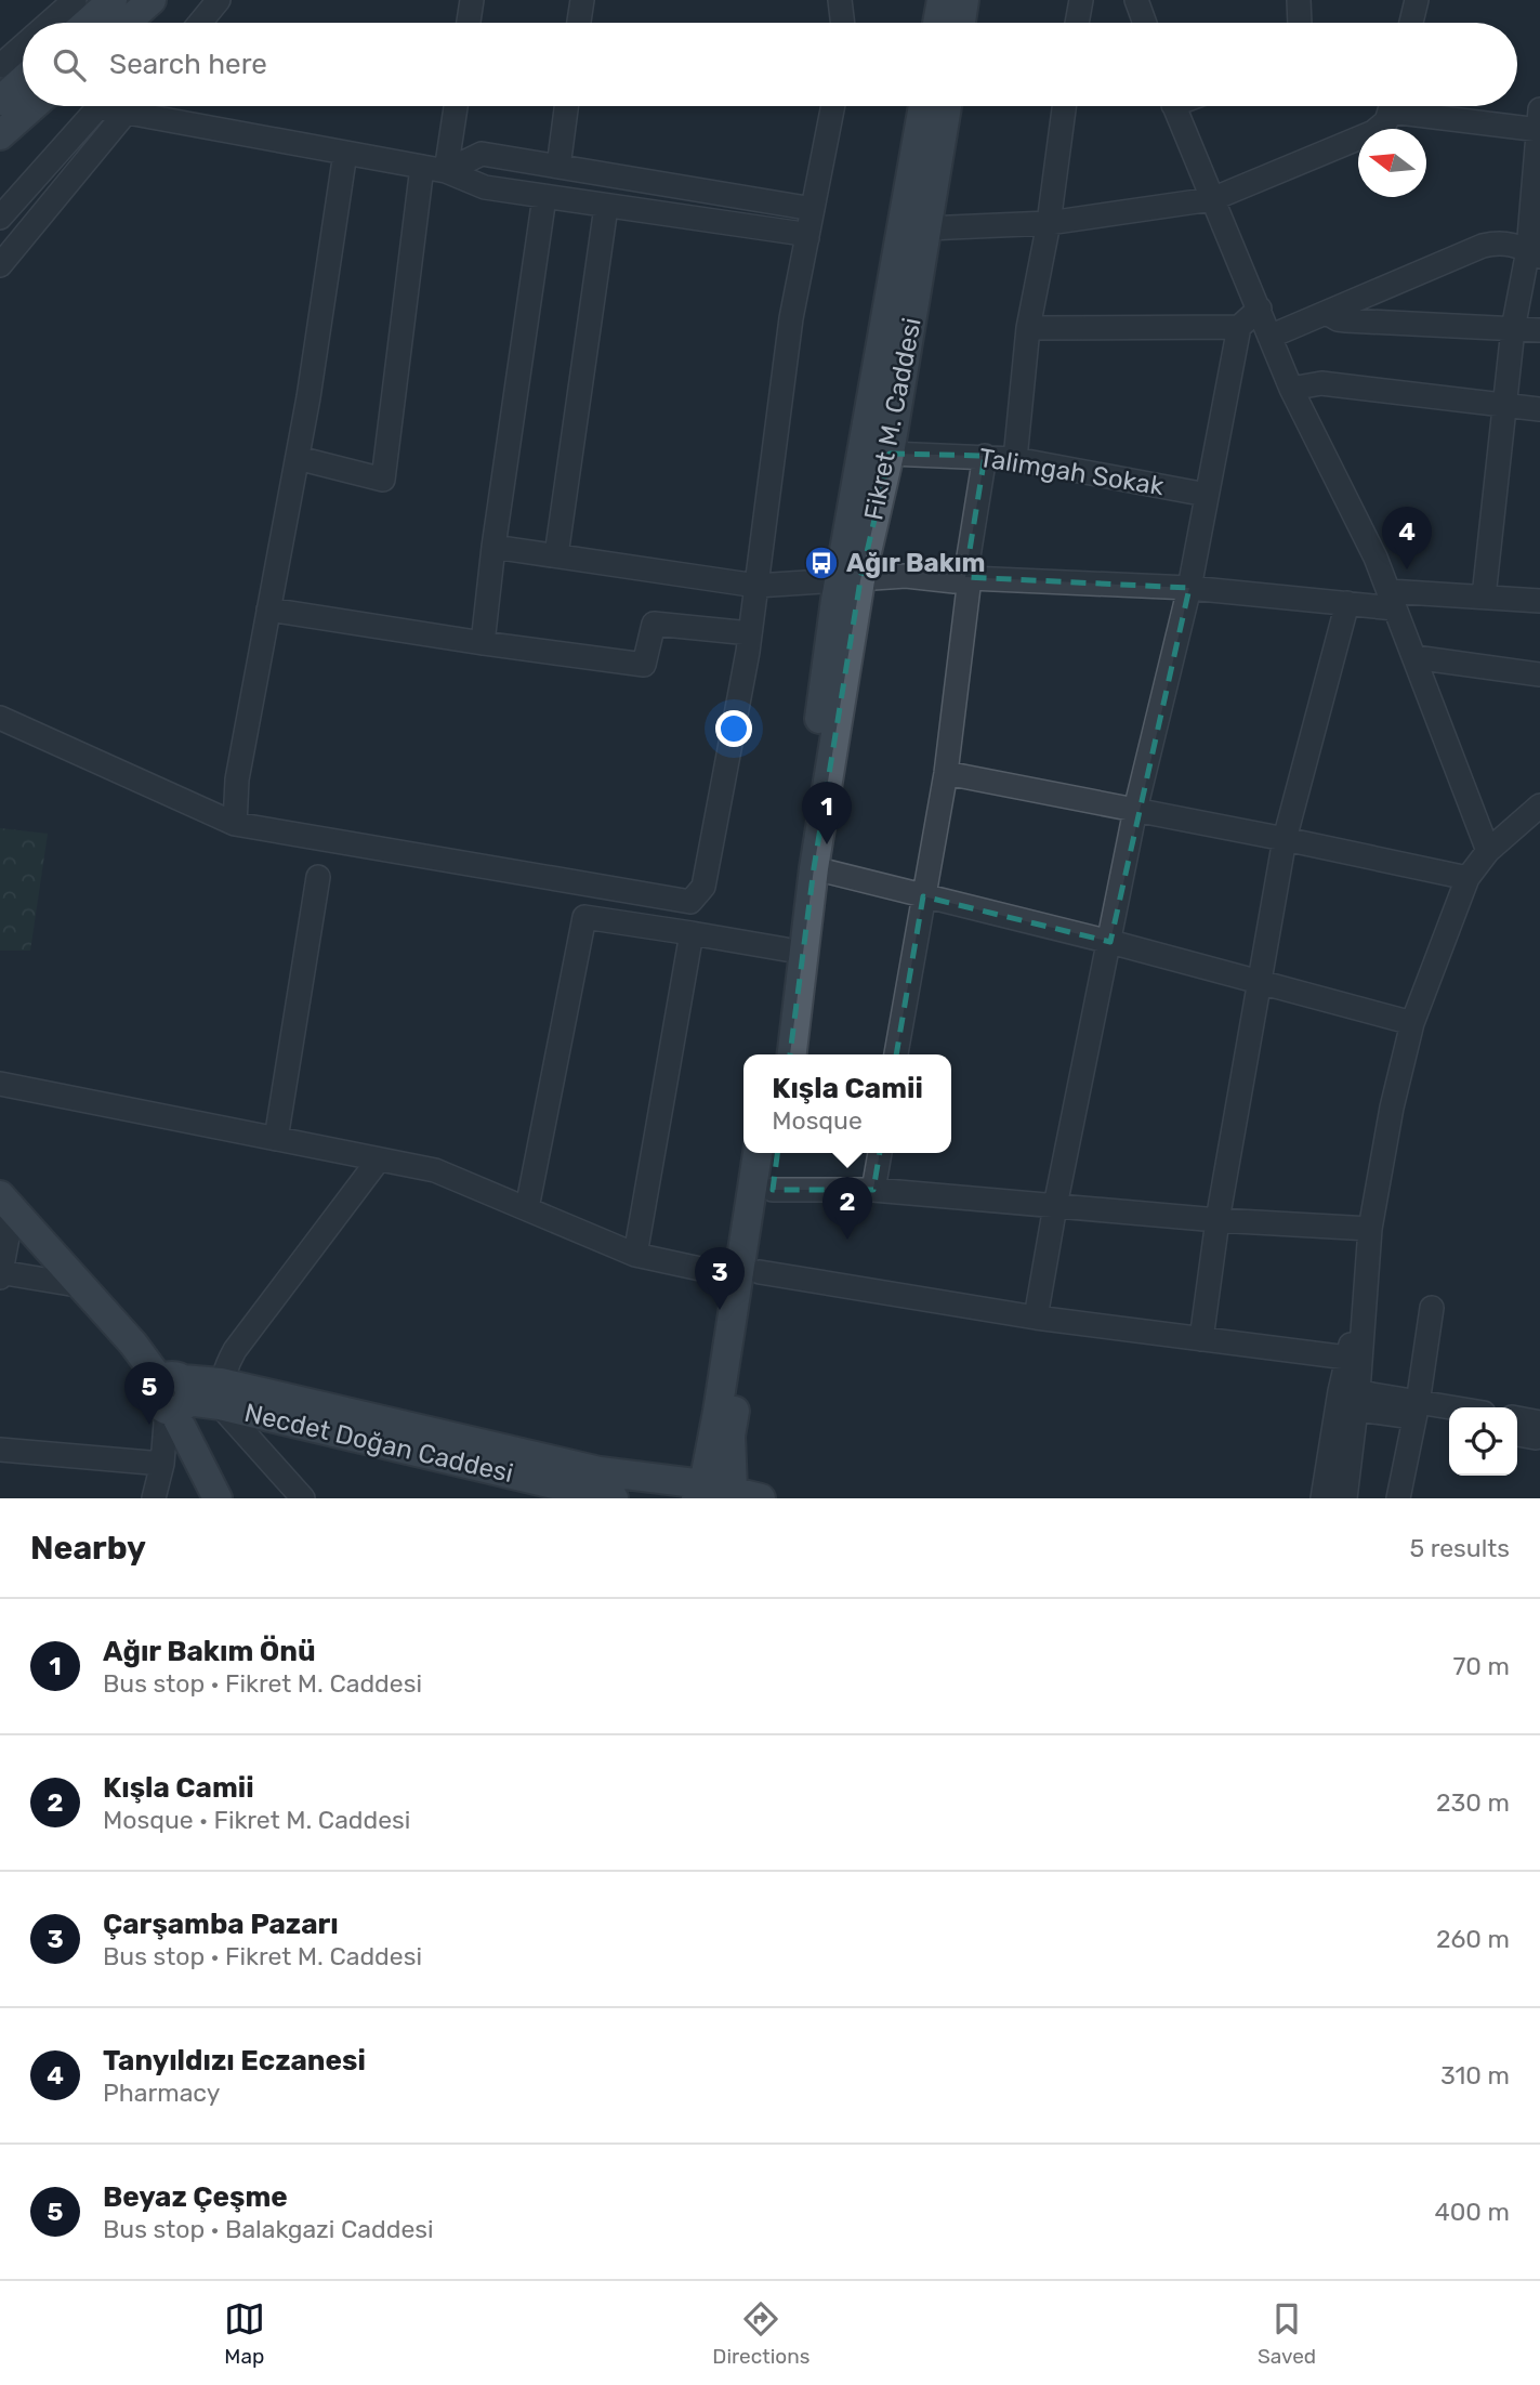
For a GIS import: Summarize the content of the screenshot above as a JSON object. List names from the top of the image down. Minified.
{"streets":{"main road":["Fikret M. Caddesi","Necdet Doğan Caddesi"],"street":["Talimgah Sokak"]},"crossings":[["Fikret M. Caddesi","Talimgah Sokak"]],"places":{"bus stop":["Ağır Bakım"]},"north":"left","page":{"search":"Search here","pins":["4","1","2","3","5"],"popup":["Kışla Camii","Mosque"],"heading":["Nearby","5 results"],"list":[{"mark":"1","name":"Ağır Bakım Önü","note":"Bus stop · Fikret M. Caddesi","value":"70 m"},{"mark":"2","name":"Kışla Camii","note":"Mosque · Fikret M. Caddesi","value":"230 m"},{"mark":"3","name":"Çarşamba Pazarı","note":"Bus stop · Fikret M. Caddesi","value":"260 m"},{"mark":"4","name":"Tanyıldızı Eczanesi","note":"Pharmacy","value":"310 m"},{"mark":"5","name":"Beyaz Çeşme","note":"Bus stop · Balakgazi Caddesi","value":"400 m"}],"nav":["Map","Directions","Saved"]}}
